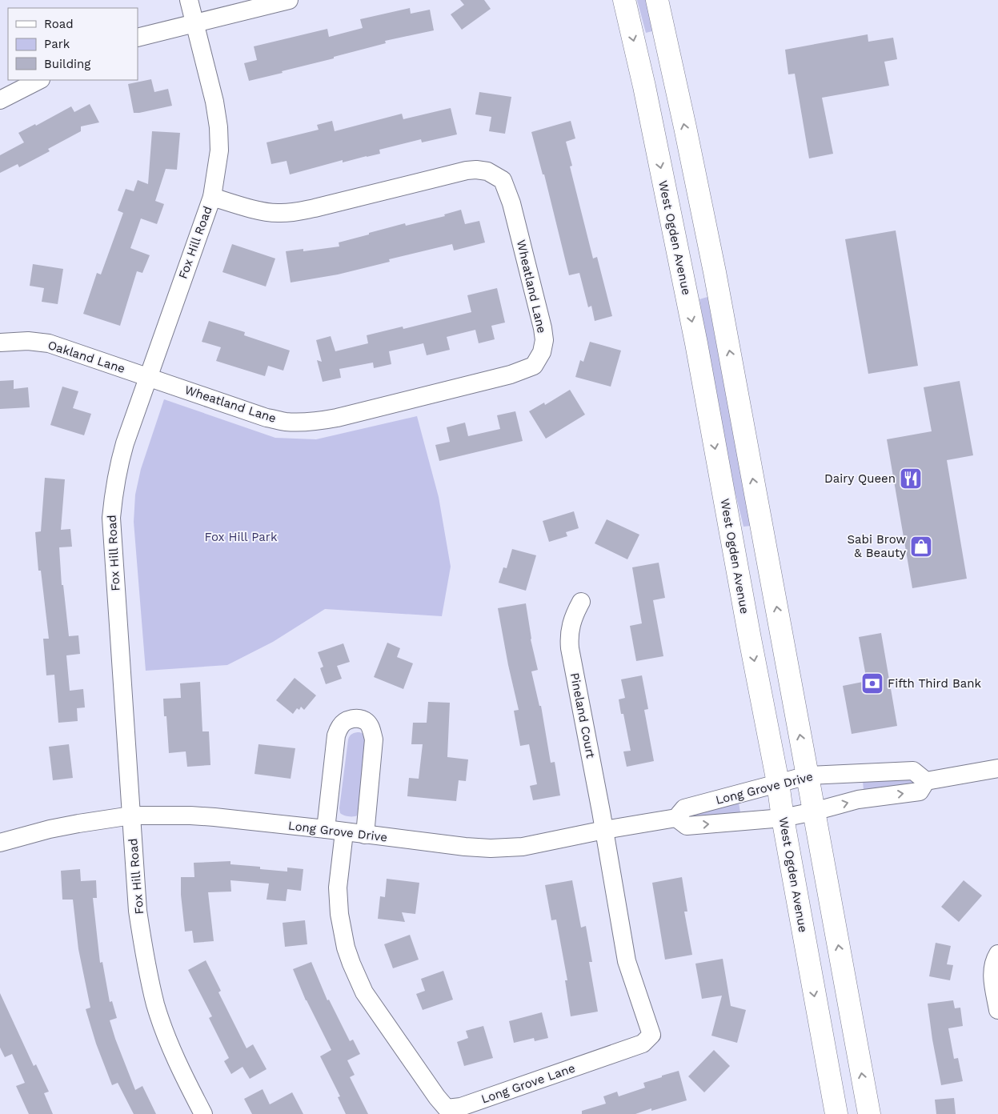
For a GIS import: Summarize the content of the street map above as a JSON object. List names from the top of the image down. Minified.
{"streets":{"main road":["West Ogden Avenue"],"street":["Fox Hill Road","Wheatland Lane","Oakland Lane","Pineland Court","Long Grove Drive","Long Grove Lane"]},"crossings":[["West Ogden Avenue","Long Grove Drive"],["Fox Hill Road","Wheatland Lane"],["Fox Hill Road","Oakland Lane"],["Fox Hill Road","Long Grove Drive"],["Wheatland Lane","Oakland Lane"],["Pineland Court","Long Grove Drive"],["Pineland Court","Long Grove Lane"],["Long Grove Drive","Long Grove Lane"]],"parks":["Fox Hill Park"],"places":{"restaurant":["Dairy Queen"],"shop":["Sabi Brow & Beauty"],"bank":["Fifth Third Bank"]},"legend":["Road","Park","Building"]}
